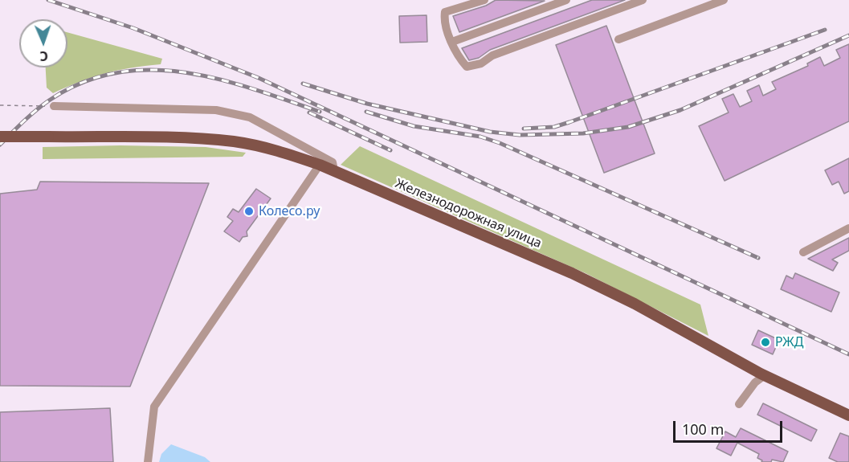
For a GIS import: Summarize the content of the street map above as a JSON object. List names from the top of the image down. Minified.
{"streets":{"main road":["Железнодорожная улица"]},"places":["Колесо.ру","РЖД"],"scale_bar":"100 m","north":"bottom"}
